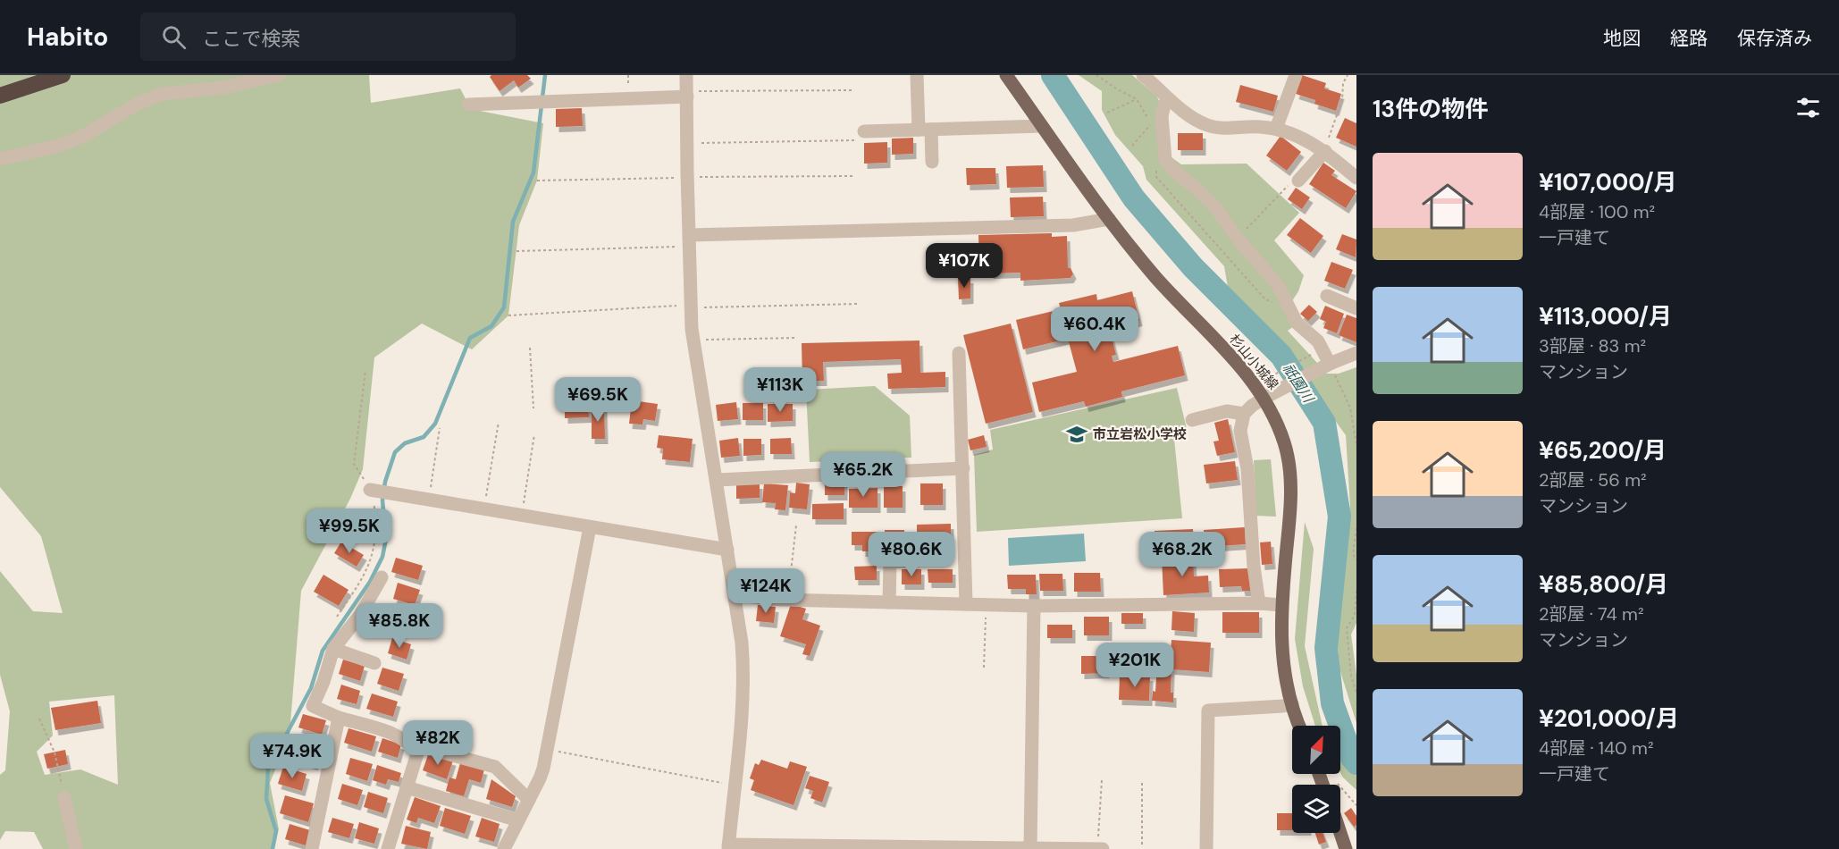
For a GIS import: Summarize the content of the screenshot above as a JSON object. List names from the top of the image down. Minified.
{"streets":{"main road":["杉山小城線"]},"water":["祇園川"],"places":{"school or university":["市立岩松小学校"]},"north":"top right","page":{"header":"Habito","search":"ここで検索","nav":["地図","経路","保存済み"],"heading":"13件の物件","list":[{"name":"¥107,000/月","note":"4部屋 · 100 m² · 一戸建て"},{"name":"¥113,000/月","note":"3部屋 · 83 m² · マンション"},{"name":"¥65,200/月","note":"2部屋 · 56 m² · マンション"},{"name":"¥85,800/月","note":"2部屋 · 74 m² · マンション"},{"name":"¥201,000/月","note":"4部屋 · 140 m² · 一戸建て"}],"price":["¥107K","¥60.4K","¥113K","¥69.5K","¥65.2K","¥99.5K","¥80.6K","¥68.2K","¥124K","¥85.8K","¥201K","¥82K","¥74.9K"]}}
